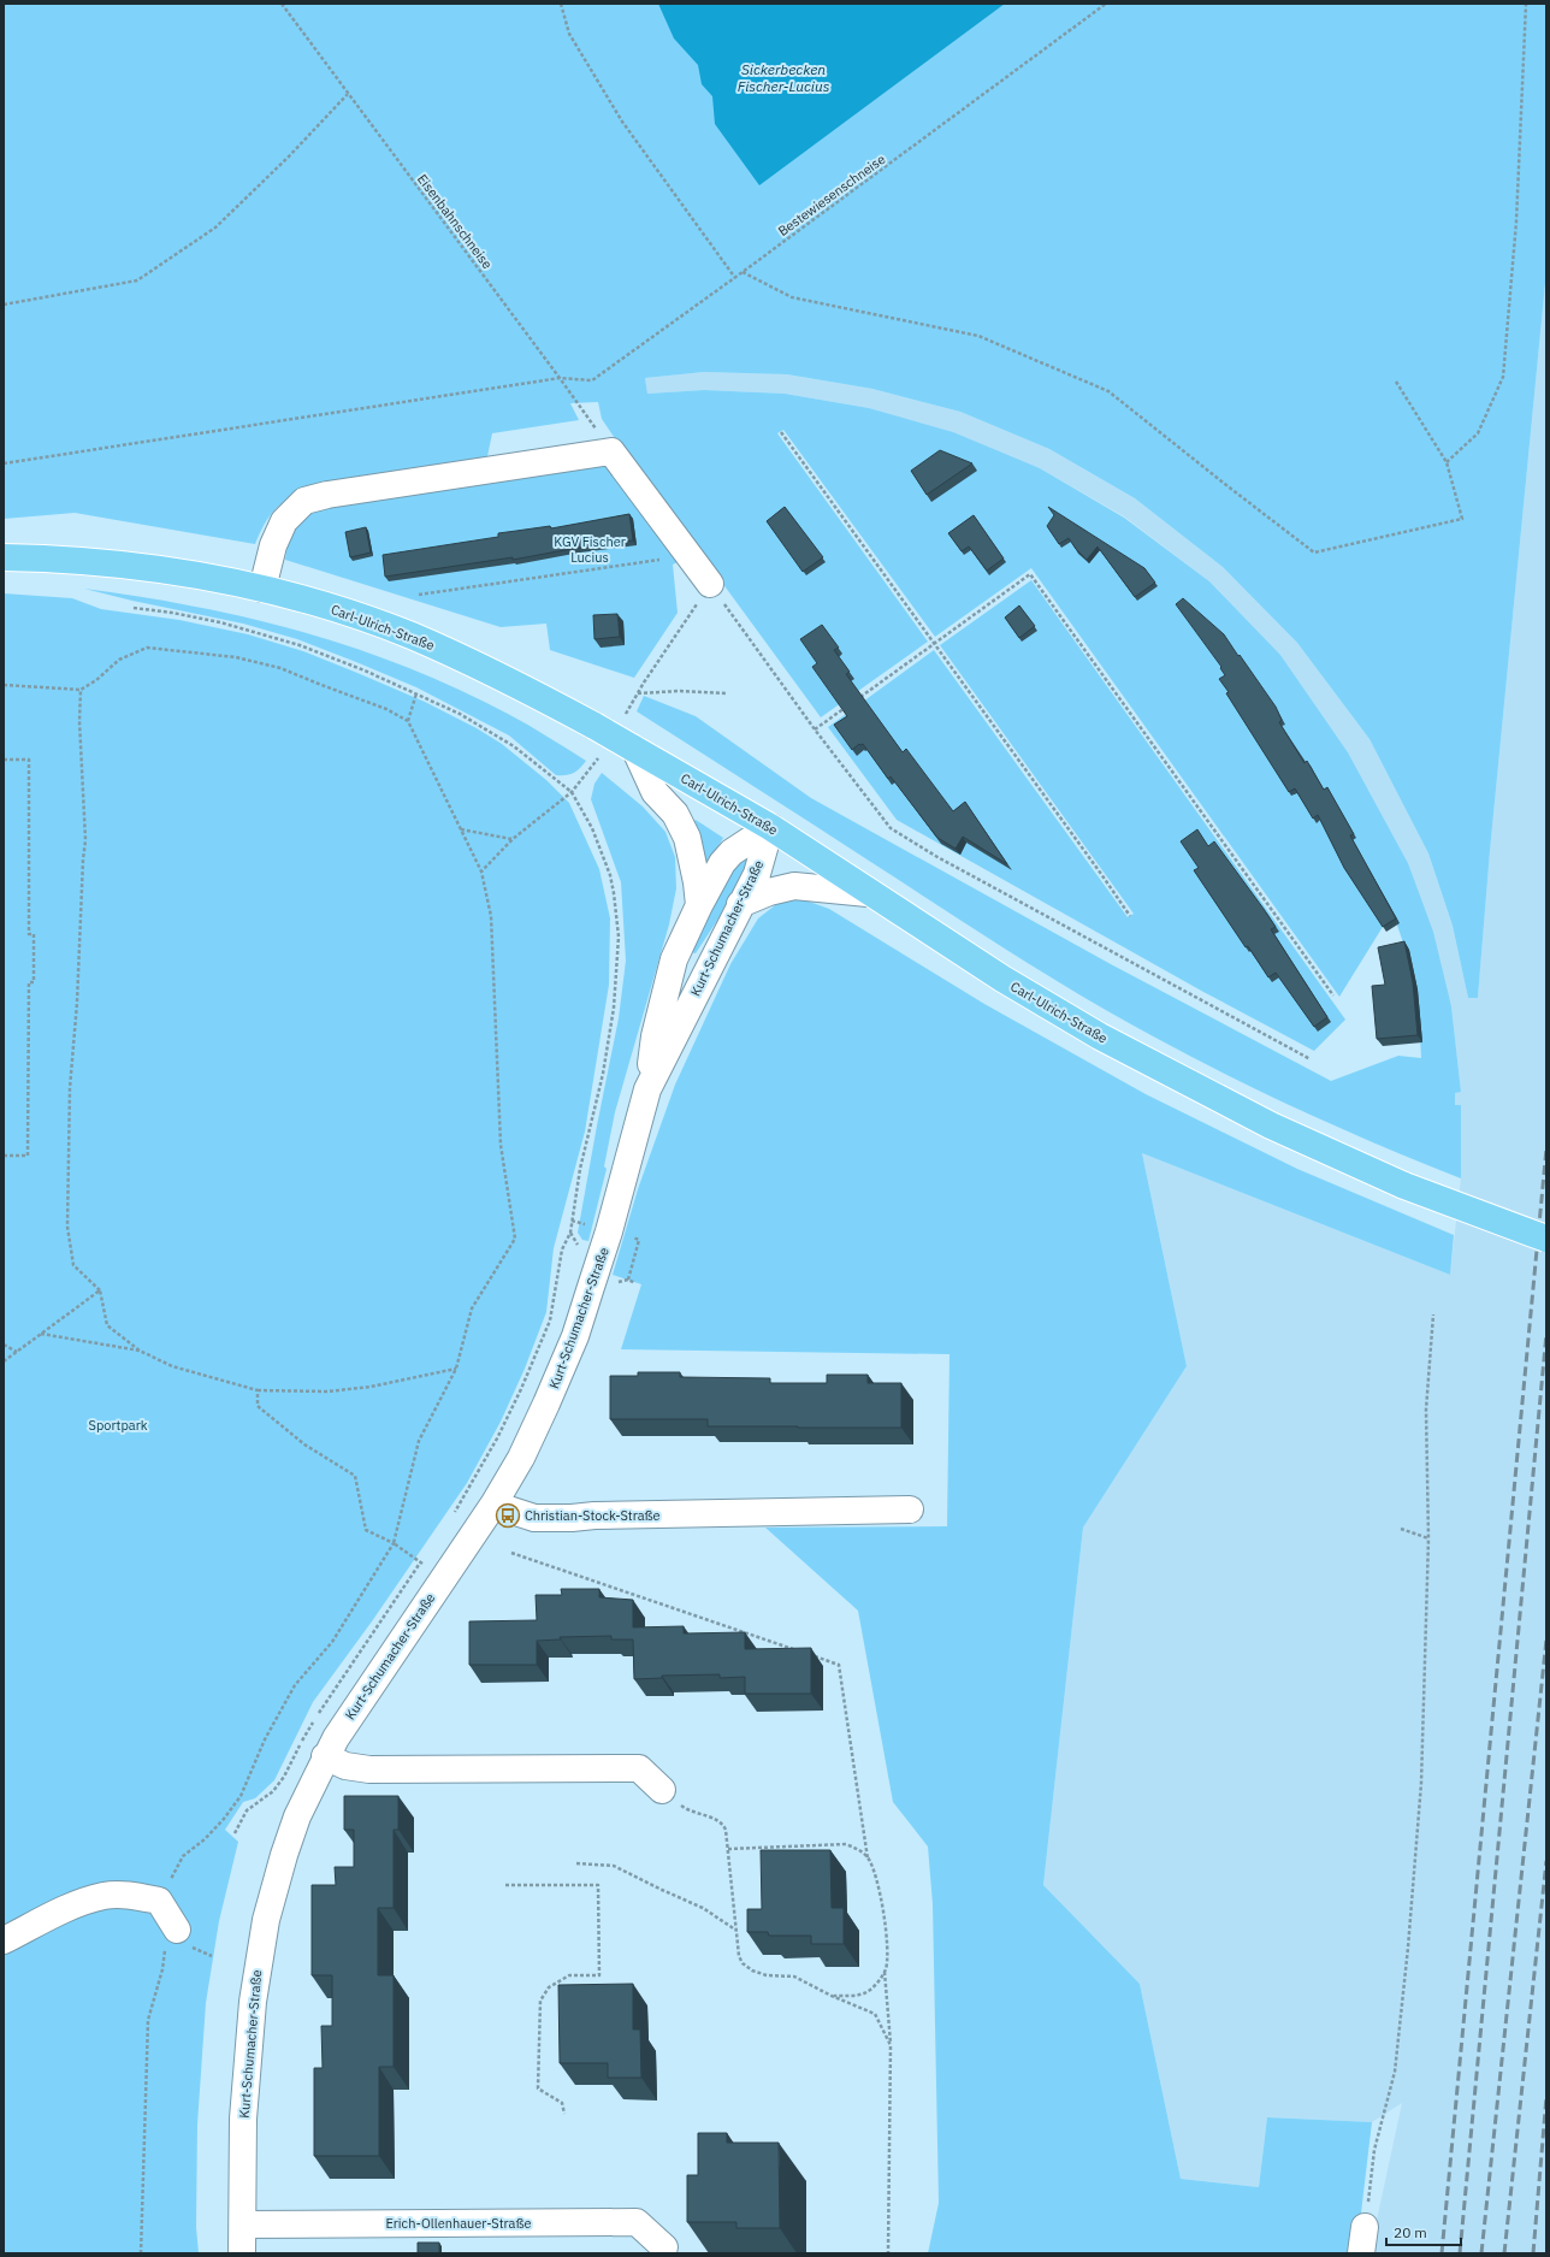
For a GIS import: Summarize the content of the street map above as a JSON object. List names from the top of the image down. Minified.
{"streets":{"main road":["Carl-Ulrich-Straße"],"street":["Kurt-Schumacher-Straße","Erich-Ollenhauer-Straße"],"path":["Bestewiesenschneise","Eisenbahnschneise"]},"crossings":[["Bestewiesenschneise","Eisenbahnschneise"],["Carl-Ulrich-Straße","Kurt-Schumacher-Straße"],["Kurt-Schumacher-Straße","Erich-Ollenhauer-Straße"]],"water":["Sickerbecken Fischer-Lucius"],"parks":["KGV Fischer Lucius","Sportpark"],"places":{"bus stop":["Christian-Stock-Straße"]},"scale_bar":"20 m"}
